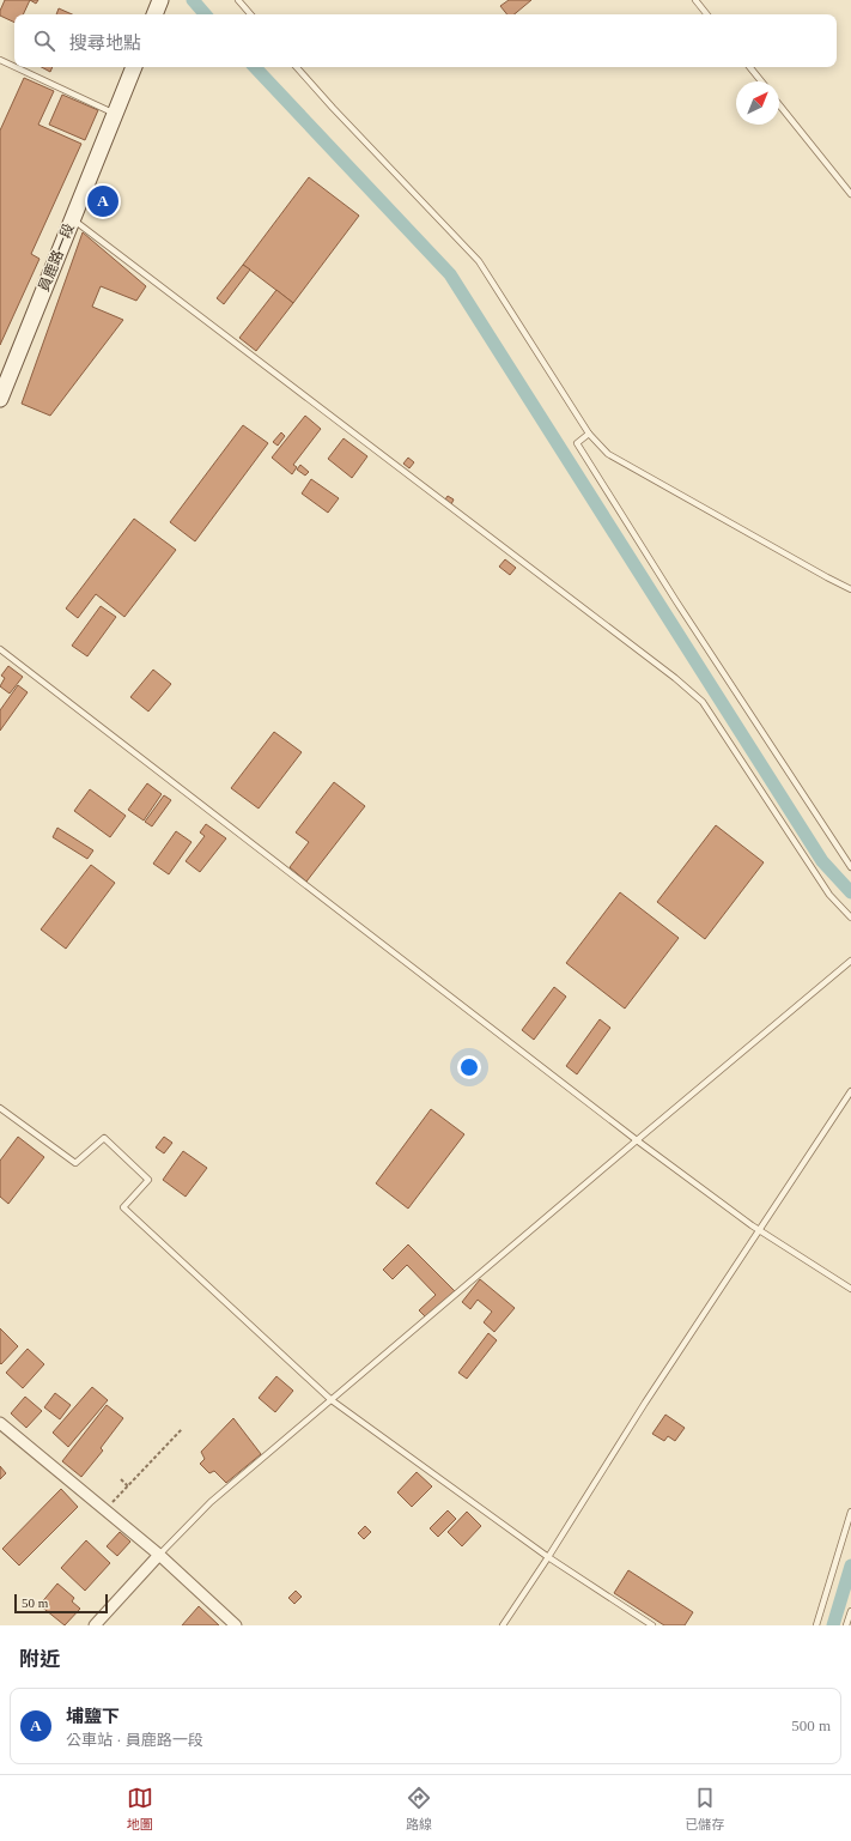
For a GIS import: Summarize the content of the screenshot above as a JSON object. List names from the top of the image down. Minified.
{"streets":{"main road":["員鹿路一段"]},"scale_bar":"50 m","north":"top right","page":{"search":"搜尋地點","pins":"A","scale":"50 m","heading":"附近","list":[{"mark":"A","name":"埔鹽下","note":"公車站 · 員鹿路一段","value":"500 m"}],"nav":["地圖","路線","已儲存"]}}
